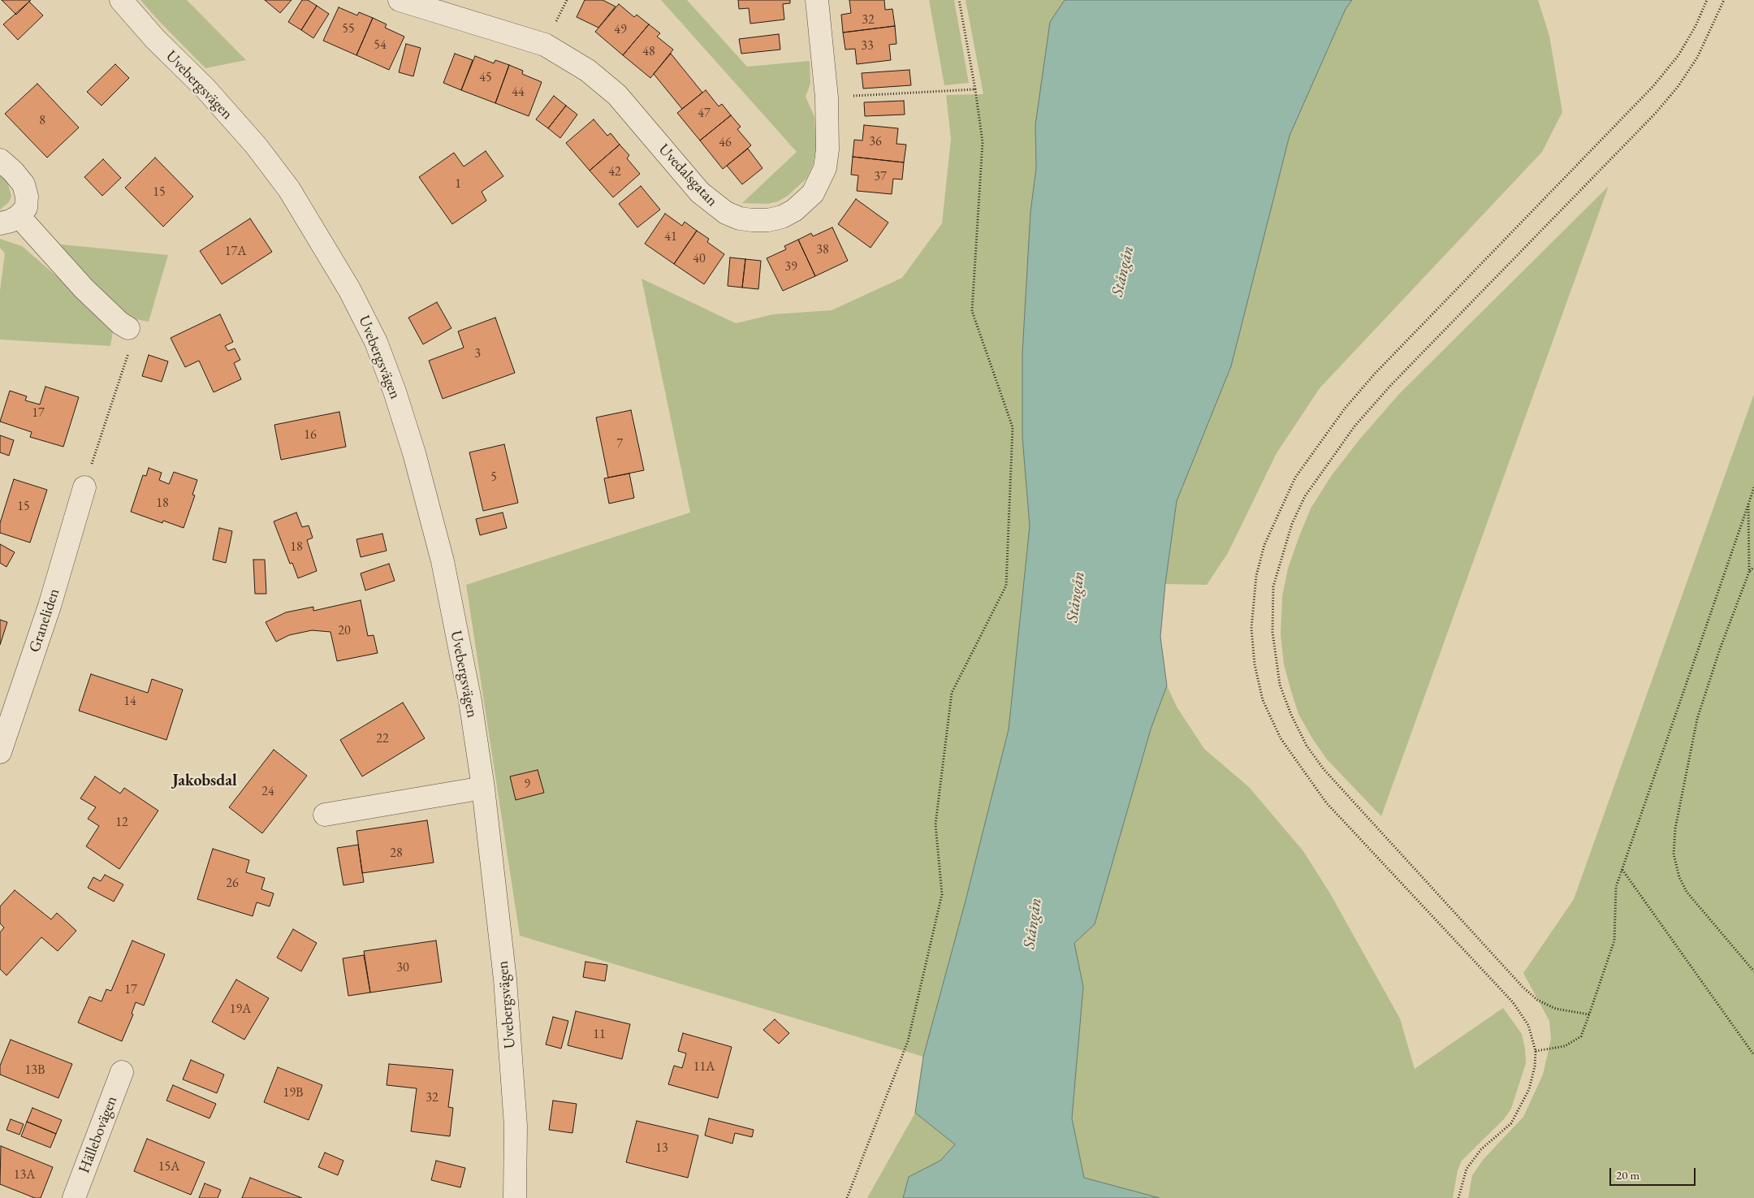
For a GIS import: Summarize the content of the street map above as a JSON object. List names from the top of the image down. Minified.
{"streets":{"street":["Uvebergsvägen","Uvedalsgatan","Graneliden","Hällebovägen"]},"districts":["Jakobsdal"],"water":["Stångån"],"house_numbers":["32","55","49","54","33","48","45","44","47","8","36","46","42","37","1","15","41","38","17A","40","39","3","17","16","7","5","18","15","18","20","14","22","9","24","12","28","26","30","17","19A","11","11A","13B","19B","32","13","15A","13A"],"scale_bar":"20 m"}
